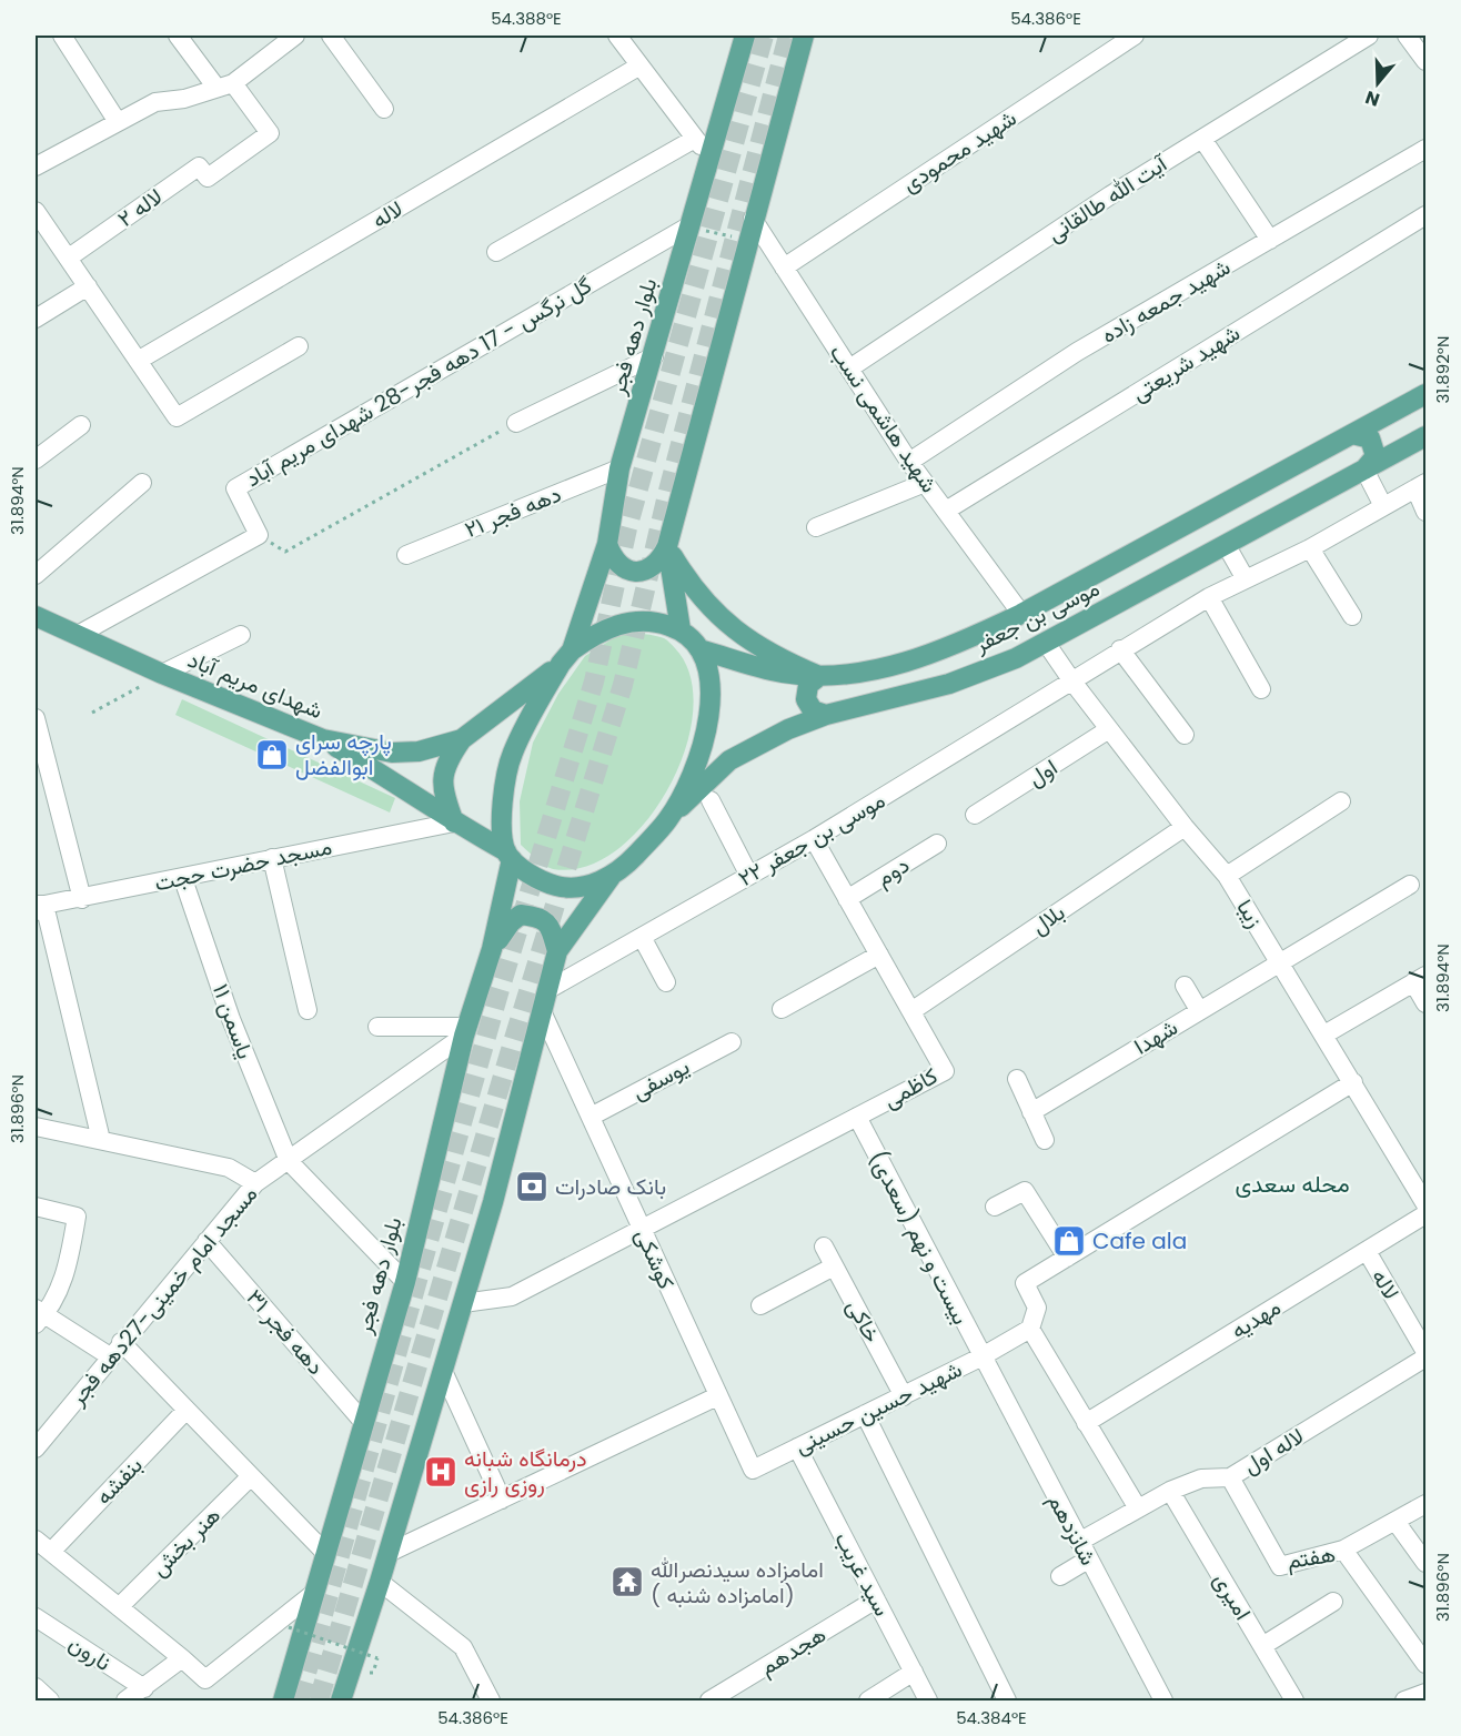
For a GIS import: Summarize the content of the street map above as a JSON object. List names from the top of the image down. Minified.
{"streets":{"main road":["بلوار دهه فجر","موسی بن جعفر","شهدای مریم آباد"],"street":["شهید محمودی","آیت الله طالقانی","لاله ۲","لاله","شهید جمعه زاده","شهید شریعتی","گل نرگس - 17 دهه فجر-28 شهدای مریم آباد","شهید هاشمی نسب","دهه فجر ۲۱","اول","موسی بن جعفر ۲۲","مسجد حضرت حجت","دوم","زیبا","بلال","یاسمن ۱۱","شهدا","یوسفی","کاظمی","بیست و نهم (سعدی)","کوشکی","مسجد امام خمینی-27دهه فجر","مهدیه","خاکی","دهه فجر ۳۱","شهید حسین حسینی","لاله اول","بنفشه","شانزدهم","هنر بخش","هفتم","سید غریب","امیری","هجدهم","نارون"]},"crossings":[["شهید محمودی","شهید هاشمی نسب"],["آیت الله طالقانی","شهید هاشمی نسب"],["لاله","مهدیه"],["شهید جمعه زاده","شهید هاشمی نسب"],["بلوار دهه فجر","گل نرگس - 17 دهه فجر-28 شهدای مریم آباد"],["بلوار دهه فجر","دهه فجر ۲۱"],["بلوار دهه فجر","موسی بن جعفر"],["بلوار دهه فجر","شهدای مریم آباد"],["بلوار دهه فجر","مسجد امام خمینی-27دهه فجر"],["بلوار دهه فجر","دهه فجر ۳۱"],["شهید شریعتی","شهید هاشمی نسب"],["شهید هاشمی نسب","موسی بن جعفر"],["موسی بن جعفر","شهدای مریم آباد"],["موسی بن جعفر","زیبا"],["اول","زیبا"],["موسی بن جعفر ۲۲","زیبا"],["موسی بن جعفر ۲۲","کاظمی"],["مسجد حضرت حجت","یاسمن ۱۱"],["دوم","کاظمی"],["زیبا","بلال"],["زیبا","شهدا"],["بلال","کاظمی"],["یاسمن ۱۱","مسجد امام خمینی-27دهه فجر"],["یوسفی","کوشکی"],["کاظمی","بیست و نهم (سعدی)"],["کاظمی","کوشکی"],["بیست و نهم (سعدی)","شهید حسین حسینی"],["بیست و نهم (سعدی)","شانزدهم"],["کوشکی","شهید حسین حسینی"],["مسجد امام خمینی-27دهه فجر","دهه فجر ۳۱"],["خاکی","شهید حسین حسینی"],["شهید حسین حسینی","شانزدهم"],["شهید حسین حسینی","سید غریب"],["لاله اول","شانزدهم"],["لاله اول","هفتم"],["لاله اول","امیری"],["سید غریب","هجدهم"]],"districts":["محله سعدی"],"places":{"shop":["پارچه سرای ابوالفضل","Cafe ala"],"bank":["بانک صادرات"],"hospital":["درمانگاه شبانه روزی رازی"],"temple":["امامزاده سیدنصرالله ( امامزاده شنبه)"]},"north":"bottom","coordinates":["54.388°E","54.386°E","31.892°N","31.894°N","31.896°N","54.384°E"]}
